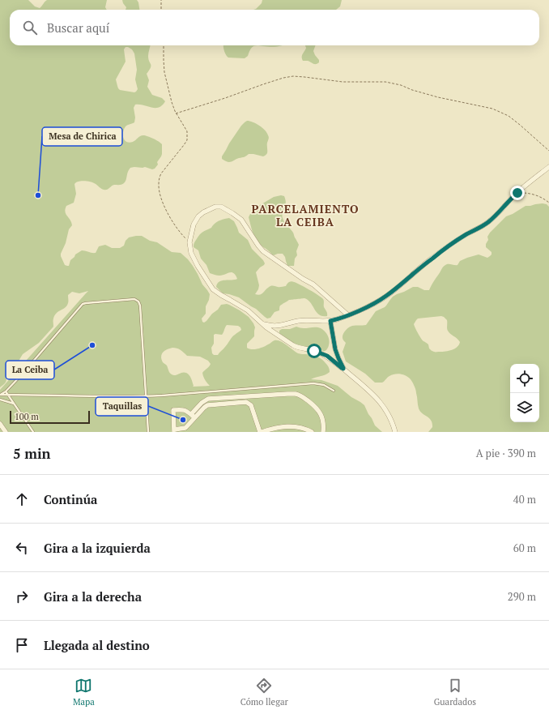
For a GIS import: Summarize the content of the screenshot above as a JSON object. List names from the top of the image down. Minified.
{"districts":["PARCELAMIENTO LA CEIBA"],"places":["Mesa de Chirica","La Ceiba","Taquillas"],"scale_bar":"100 m","page":{"search":"Buscar aquí","scale":"100 m","heading":["5 min","A pie · 390 m"],"list":[["Continúa","40 m"],["Gira a la izquierda","60 m"],["Gira a la derecha","290 m"],"Llegada al destino"],"nav":["Mapa","Cómo llegar","Guardados"]}}
